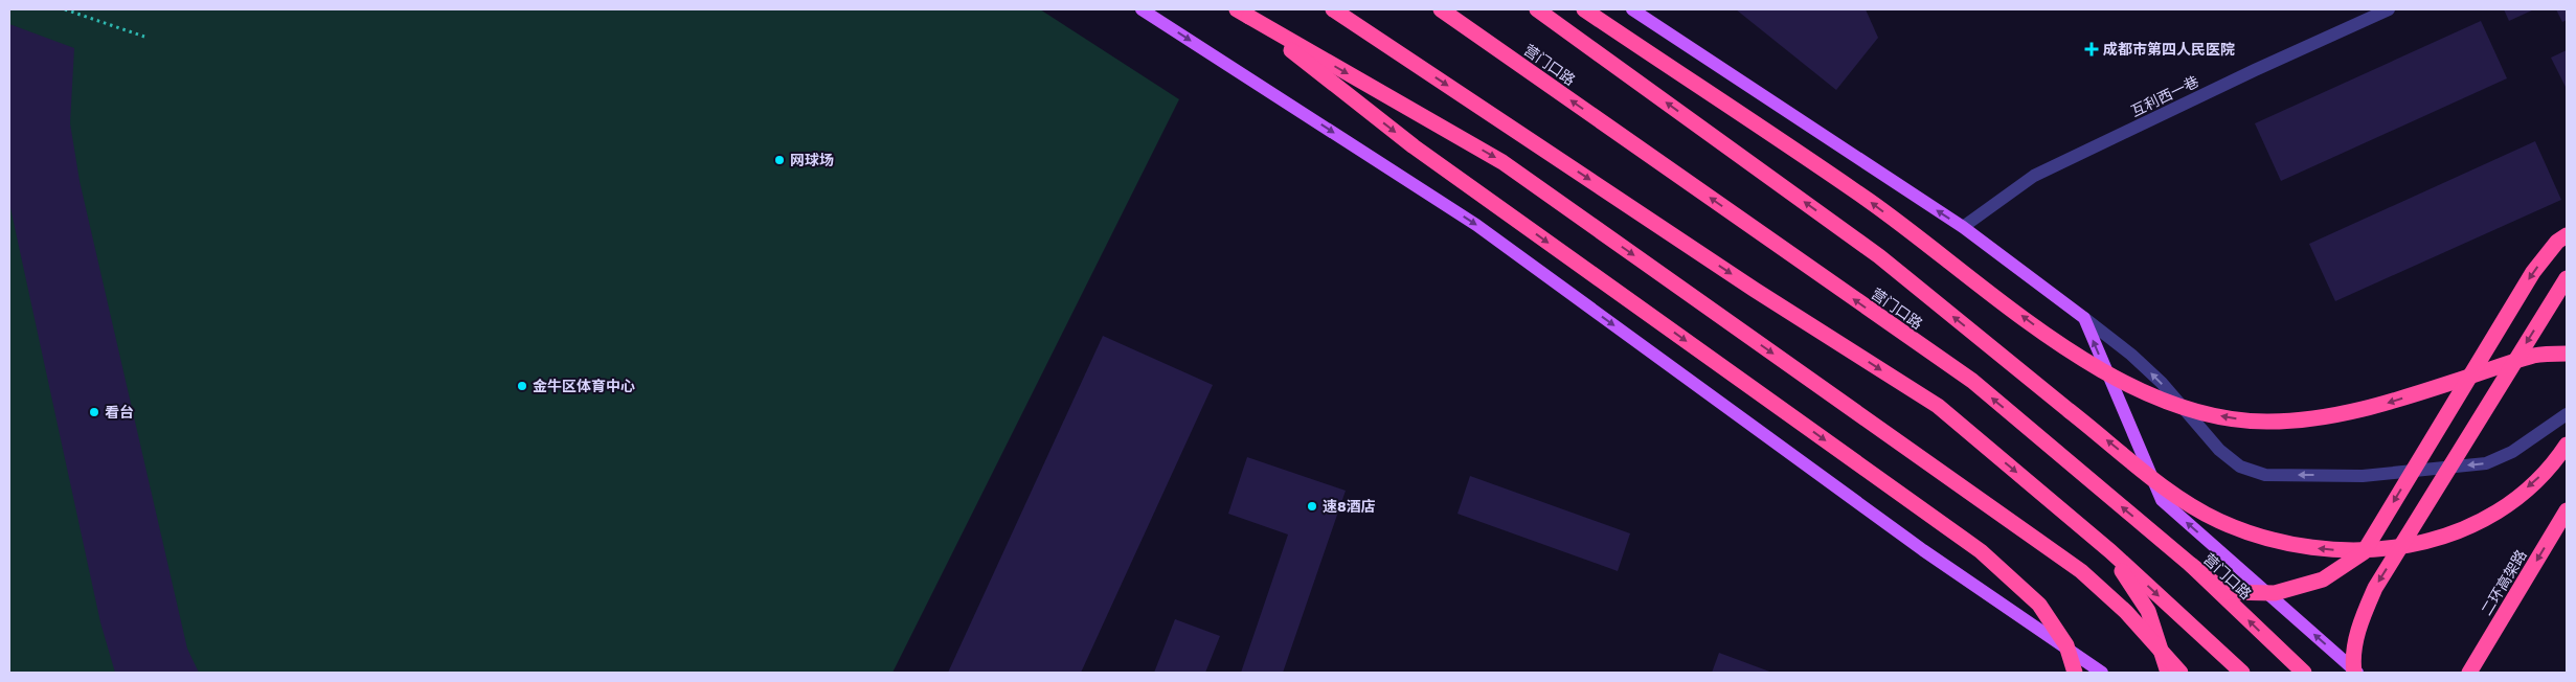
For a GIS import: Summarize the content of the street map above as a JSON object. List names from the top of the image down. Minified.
{"streets":{"highway":["营门口路","二环高架路"],"street":["互利西一巷"]},"places":{"health":["成都市第四人民医院"],"other":["网球场","金牛区体育中心","看台","速8酒店"]}}
